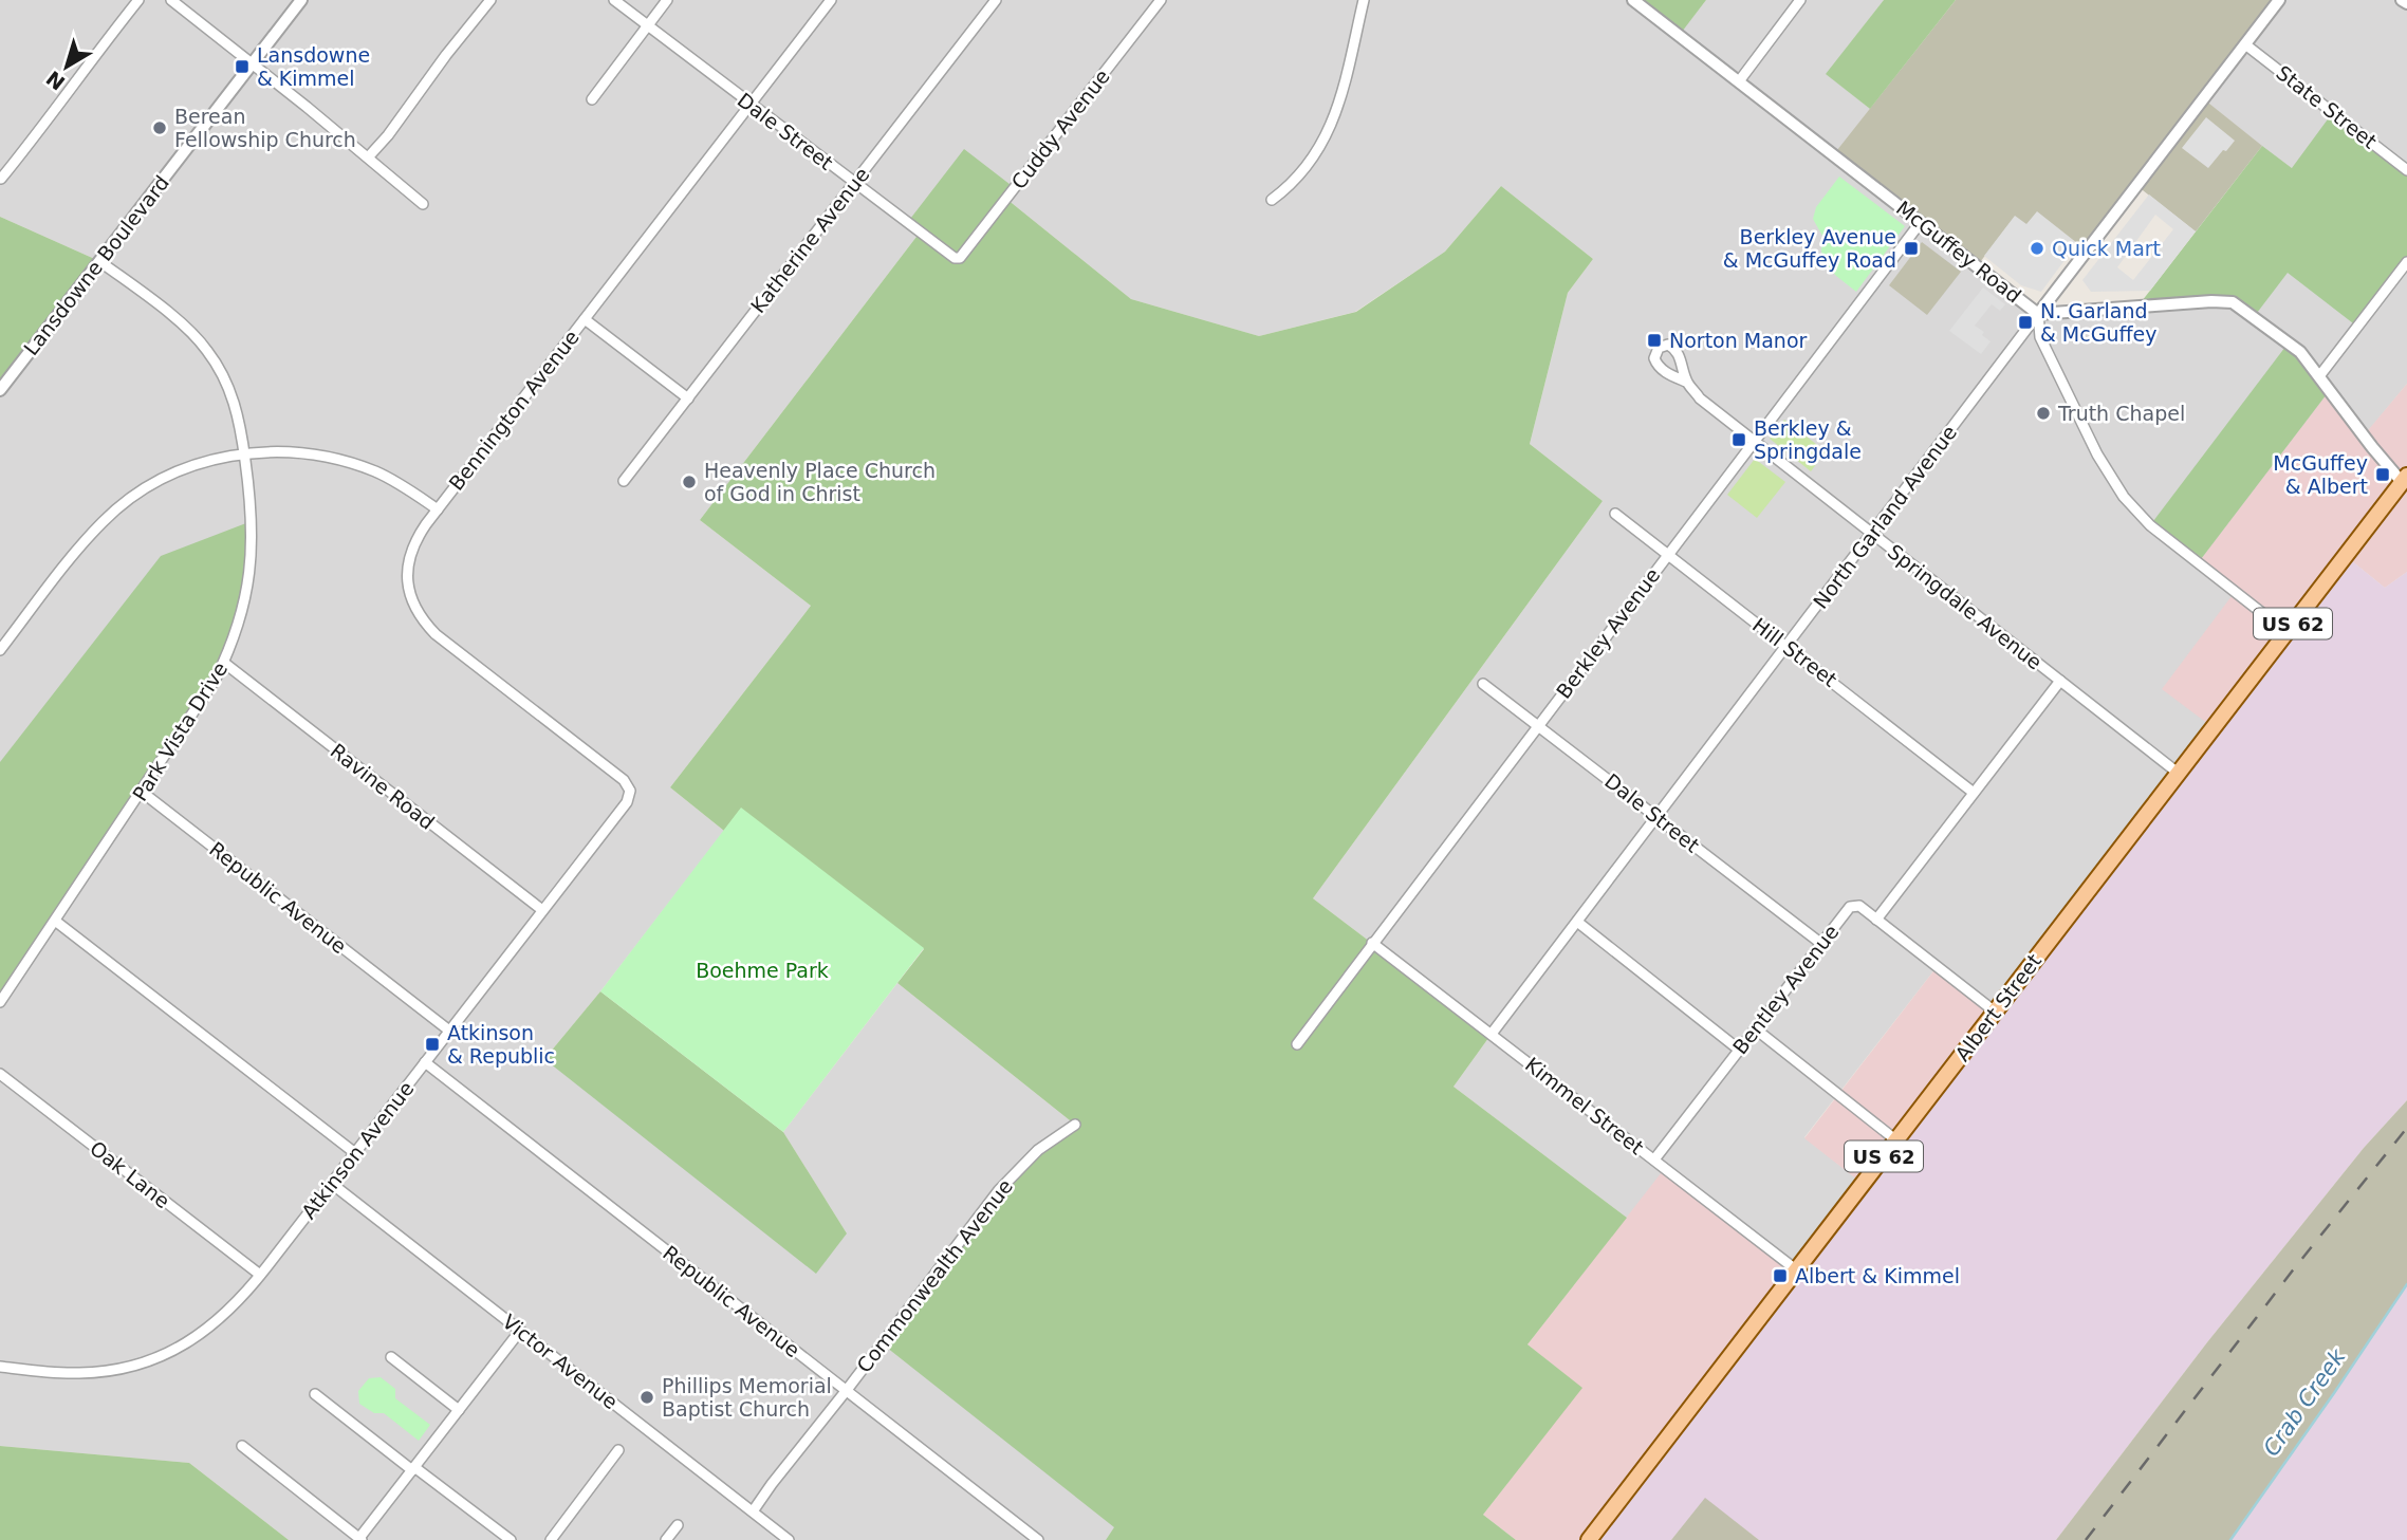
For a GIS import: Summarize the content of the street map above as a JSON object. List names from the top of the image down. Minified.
{"streets":{"main road":["US 62","Albert Street"],"street":["State Street","Cuddy Avenue","Dale Street","Katherine Avenue","McGuffey Road","Lansdowne Boulevard","Bennington Avenue","North Garland Avenue","Springdale Avenue","Berkley Avenue","Hill Street","Park Vista Drive","Ravine Road","Republic Avenue","Bentley Avenue","Kimmel Street","Atkinson Avenue","Oak Lane","Commonwealth Avenue","Victor Avenue"]},"crossings":[["State Street","North Garland Avenue"],["Cuddy Avenue","Dale Street"],["Dale Street","Katherine Avenue"],["Dale Street","Bennington Avenue"],["Dale Street","North Garland Avenue"],["Dale Street","Berkley Avenue"],["Dale Street","Bentley Avenue"],["McGuffey Road","North Garland Avenue"],["McGuffey Road","Berkley Avenue"],["McGuffey Road","Albert Street"],["Lansdowne Boulevard","Park Vista Drive"],["Bennington Avenue","Atkinson Avenue"],["North Garland Avenue","Springdale Avenue"],["North Garland Avenue","Hill Street"],["North Garland Avenue","Kimmel Street"],["Springdale Avenue","Berkley Avenue"],["Springdale Avenue","Albert Street"],["Berkley Avenue","Hill Street"],["Berkley Avenue","Kimmel Street"],["Park Vista Drive","Ravine Road"],["Park Vista Drive","Republic Avenue"],["Ravine Road","Atkinson Avenue"],["Republic Avenue","Atkinson Avenue"],["Republic Avenue","Commonwealth Avenue"],["Bentley Avenue","Kimmel Street"],["Albert Street","Kimmel Street"],["Atkinson Avenue","Oak Lane"],["Atkinson Avenue","Victor Avenue"],["Commonwealth Avenue","Victor Avenue"]],"water":["Crab Creek"],"parks":["Boehme Park"],"places":{"transit":["Lansdowne & Kimmel","Berkley Avenue & McGuffey Road","N. Garland & McGuffey","Norton Manor","Berkley & Springdale","McGuffey & Albert","Atkinson & Republic","Albert & Kimmel"],"other":["Berean Fellowship Church","Quick Mart","Truth Chapel","Heavenly Place Church of God in Christ","Phillips Memorial Baptist Church"]},"north":"bottom left"}
